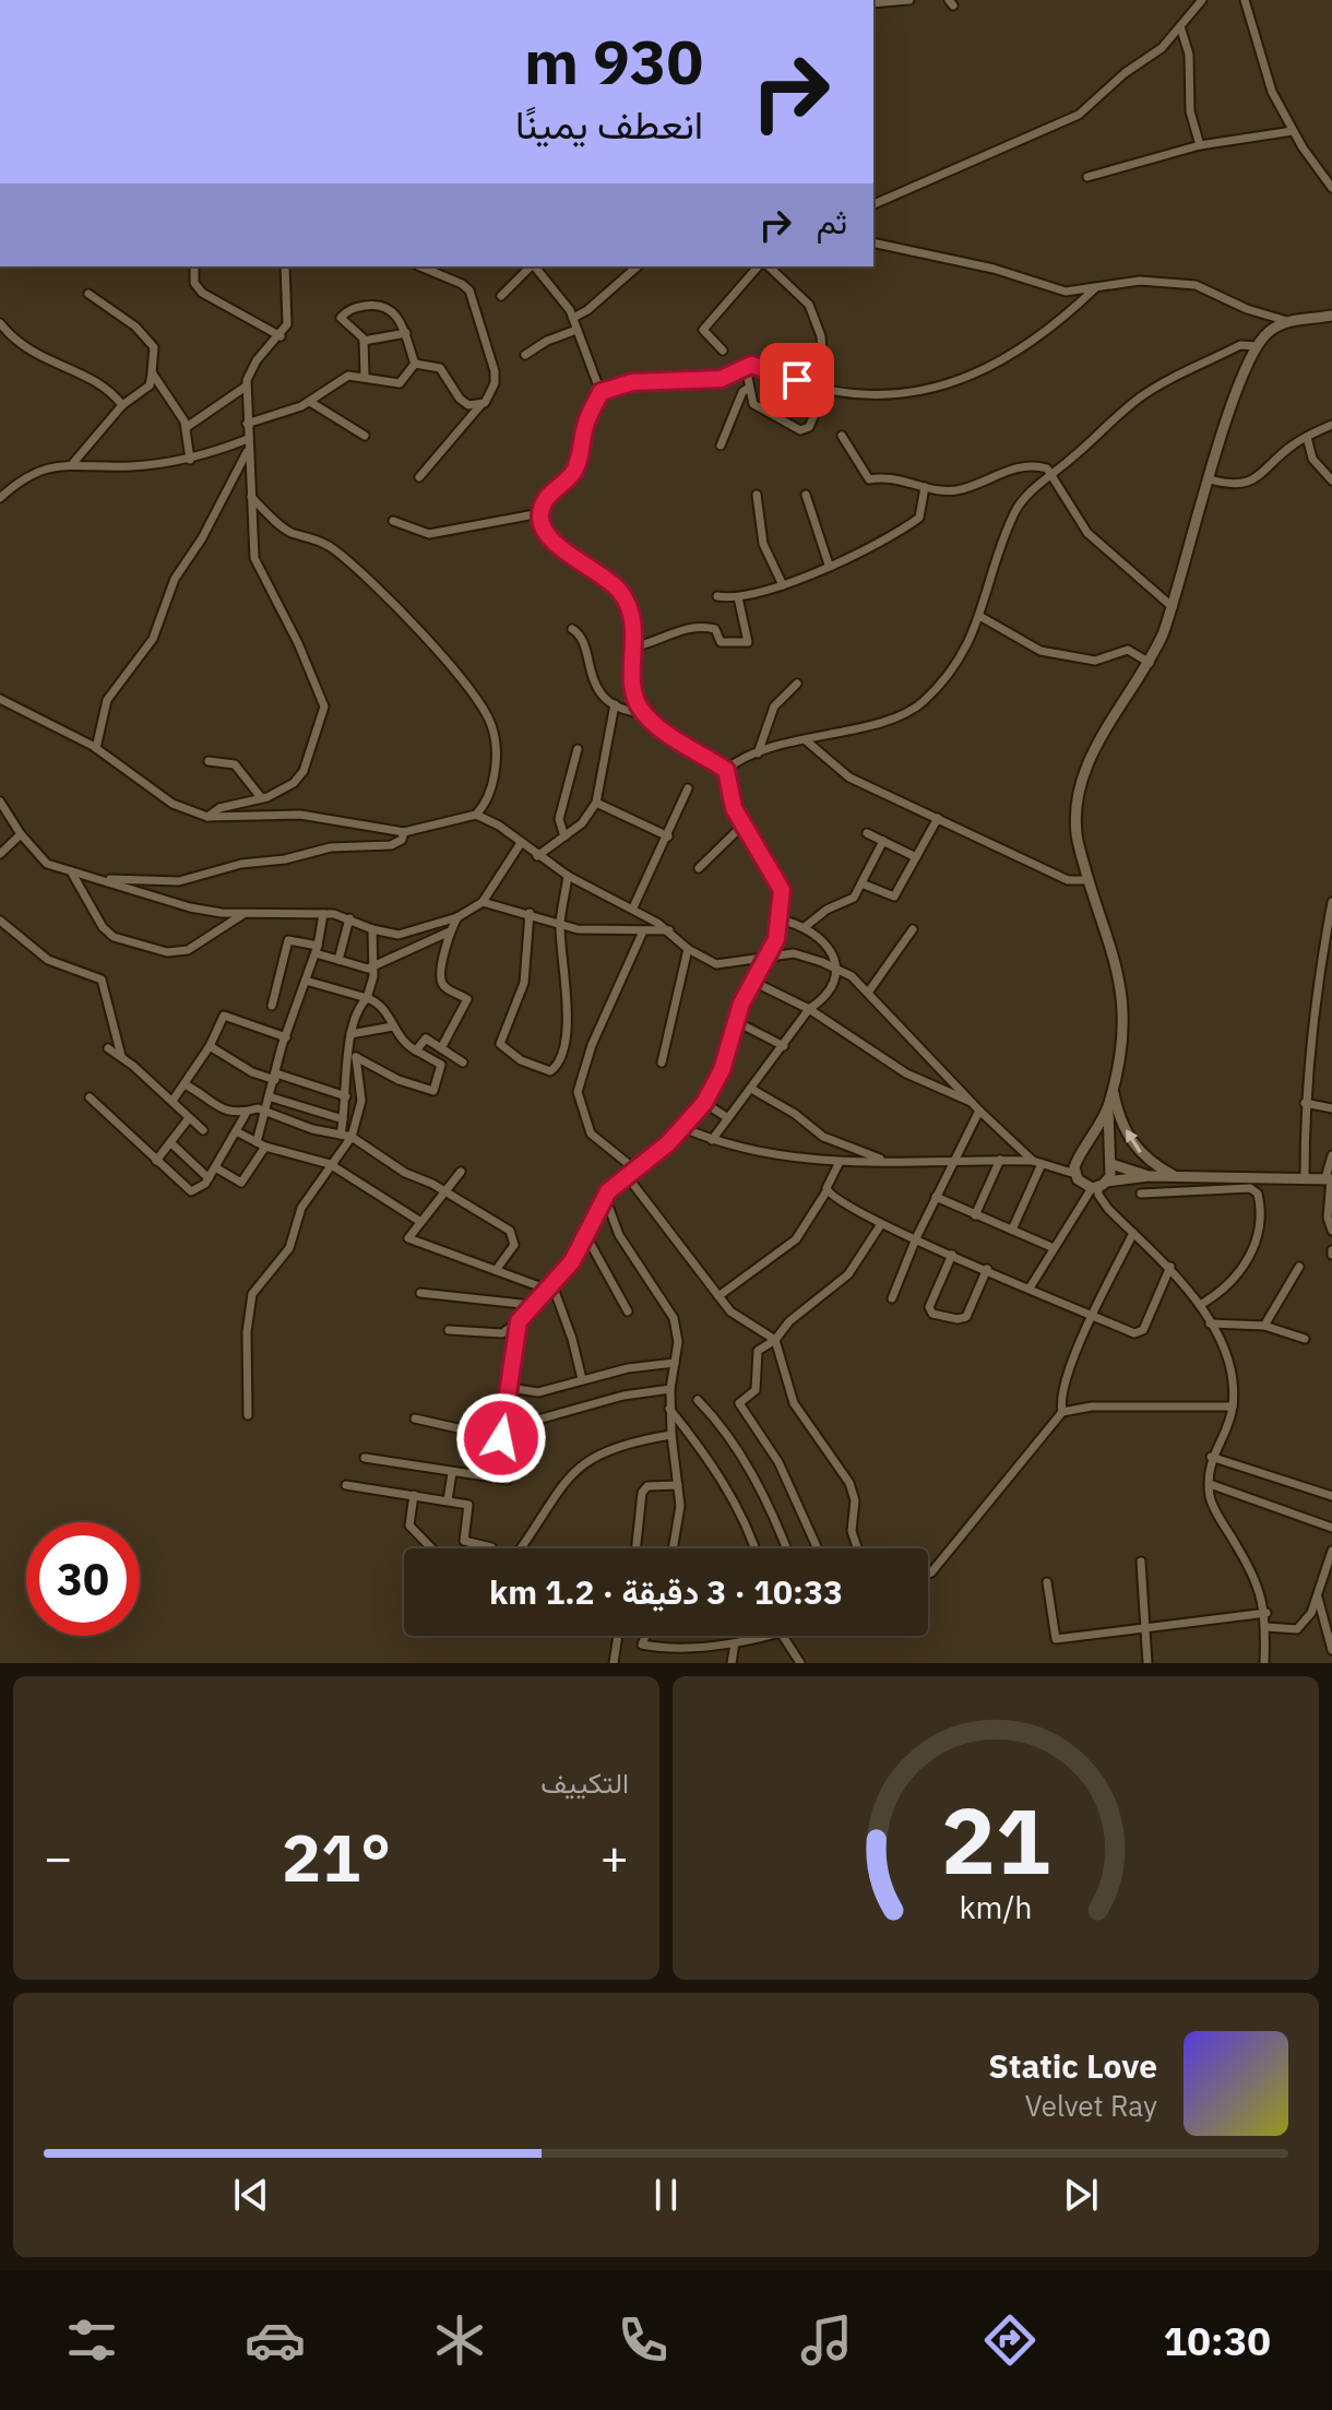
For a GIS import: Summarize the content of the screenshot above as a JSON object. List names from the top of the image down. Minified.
{"page":{"turn":["930 m","انعطف يمينًا"],"then":"ثم","limit":"30","trip":"10:33 · 3 دقيقة · 1.2 km","tile":"التكييف","heat":["−","21°","+"],"song":["Static Love","Velvet Ray"],"tabs":"10:30","gauge":["21","km/h"]}}
